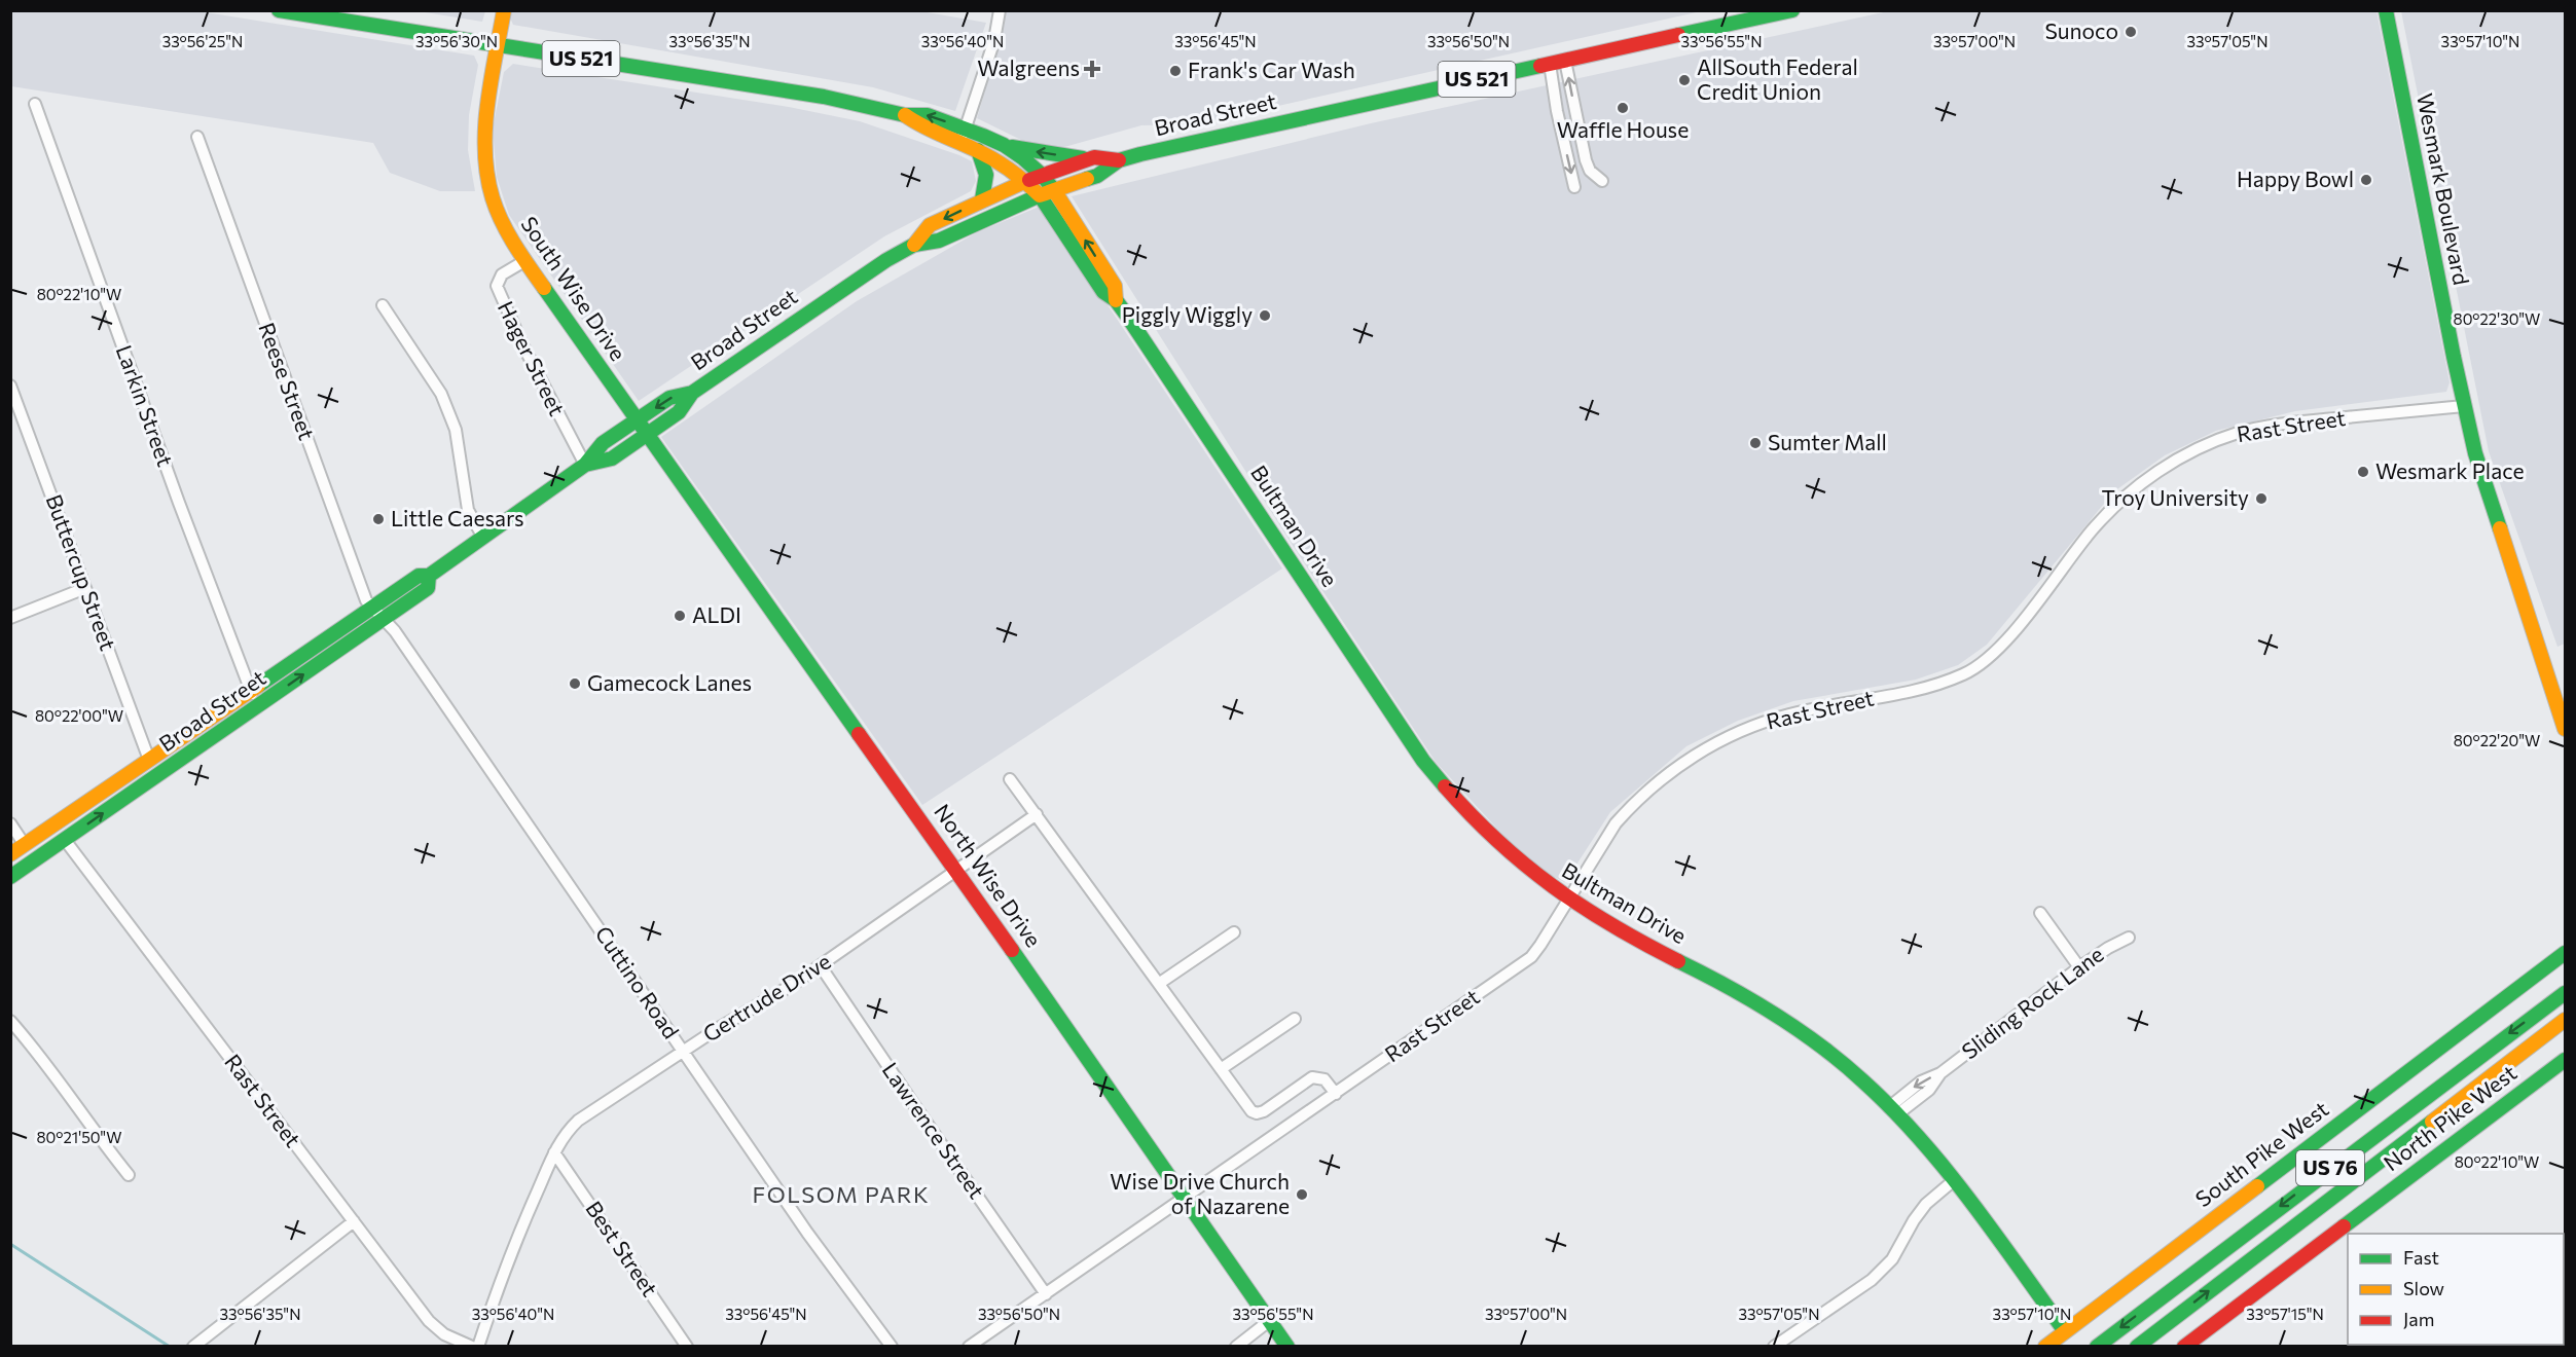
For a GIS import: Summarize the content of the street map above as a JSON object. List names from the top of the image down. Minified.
{"streets":{"main road":["US 521","Broad Street","Wesmark Boulevard","South Wise Drive","Bultman Drive","North Wise Drive","North Pike West","South Pike West","US 76"],"street":["Hager Street","Reese Street","Larkin Street","Rast Street","Buttercup Street","Cuttino Road","Gertrude Drive","Sliding Rock Lane","Lawrence Street","Best Street"]},"crossings":[["US 521","Broad Street"],["US 521","Bultman Drive"],["Broad Street","South Wise Drive"],["Broad Street","Hager Street"],["Broad Street","Reese Street"],["Broad Street","Larkin Street"],["Broad Street","Rast Street"],["Broad Street","Bultman Drive"],["Broad Street","Buttercup Street"],["Broad Street","North Wise Drive"],["Broad Street","Cuttino Road"],["Wesmark Boulevard","Rast Street"],["South Wise Drive","Hager Street"],["South Wise Drive","Bultman Drive"],["South Wise Drive","North Wise Drive"],["Reese Street","Cuttino Road"],["Rast Street","Bultman Drive"],["Rast Street","North Wise Drive"],["Rast Street","Lawrence Street"],["Bultman Drive","Sliding Rock Lane"],["Bultman Drive","South Pike West"],["North Wise Drive","Gertrude Drive"],["Cuttino Road","Gertrude Drive"],["Gertrude Drive","Lawrence Street"],["Gertrude Drive","Best Street"]],"districts":["FOLSOM PARK"],"places":{"other":["Sunoco","Frank's Car Wash","AllSouth Federal Credit Union","Waffle House","Happy Bowl","Piggly Wiggly","Sumter Mall","Wesmark Place","Troy University","Little Caesars","ALDI","Gamecock Lanes","Wise Drive Church of Nazarene"],"health":["Walgreens"]},"legend":["Fast","Slow","Jam"],"coordinates":["33°56'25\"N","33°56'30\"N","33°56'35\"N","33°56'40\"N","33°56'45\"N","33°56'50\"N","33°56'55\"N","33°57'00\"N","33°57'05\"N","33°57'10\"N","80°22'10\"W","80°22'30\"W","80°22'00\"W","80°22'20\"W","80°21'50\"W","33°57'15\"N"]}
